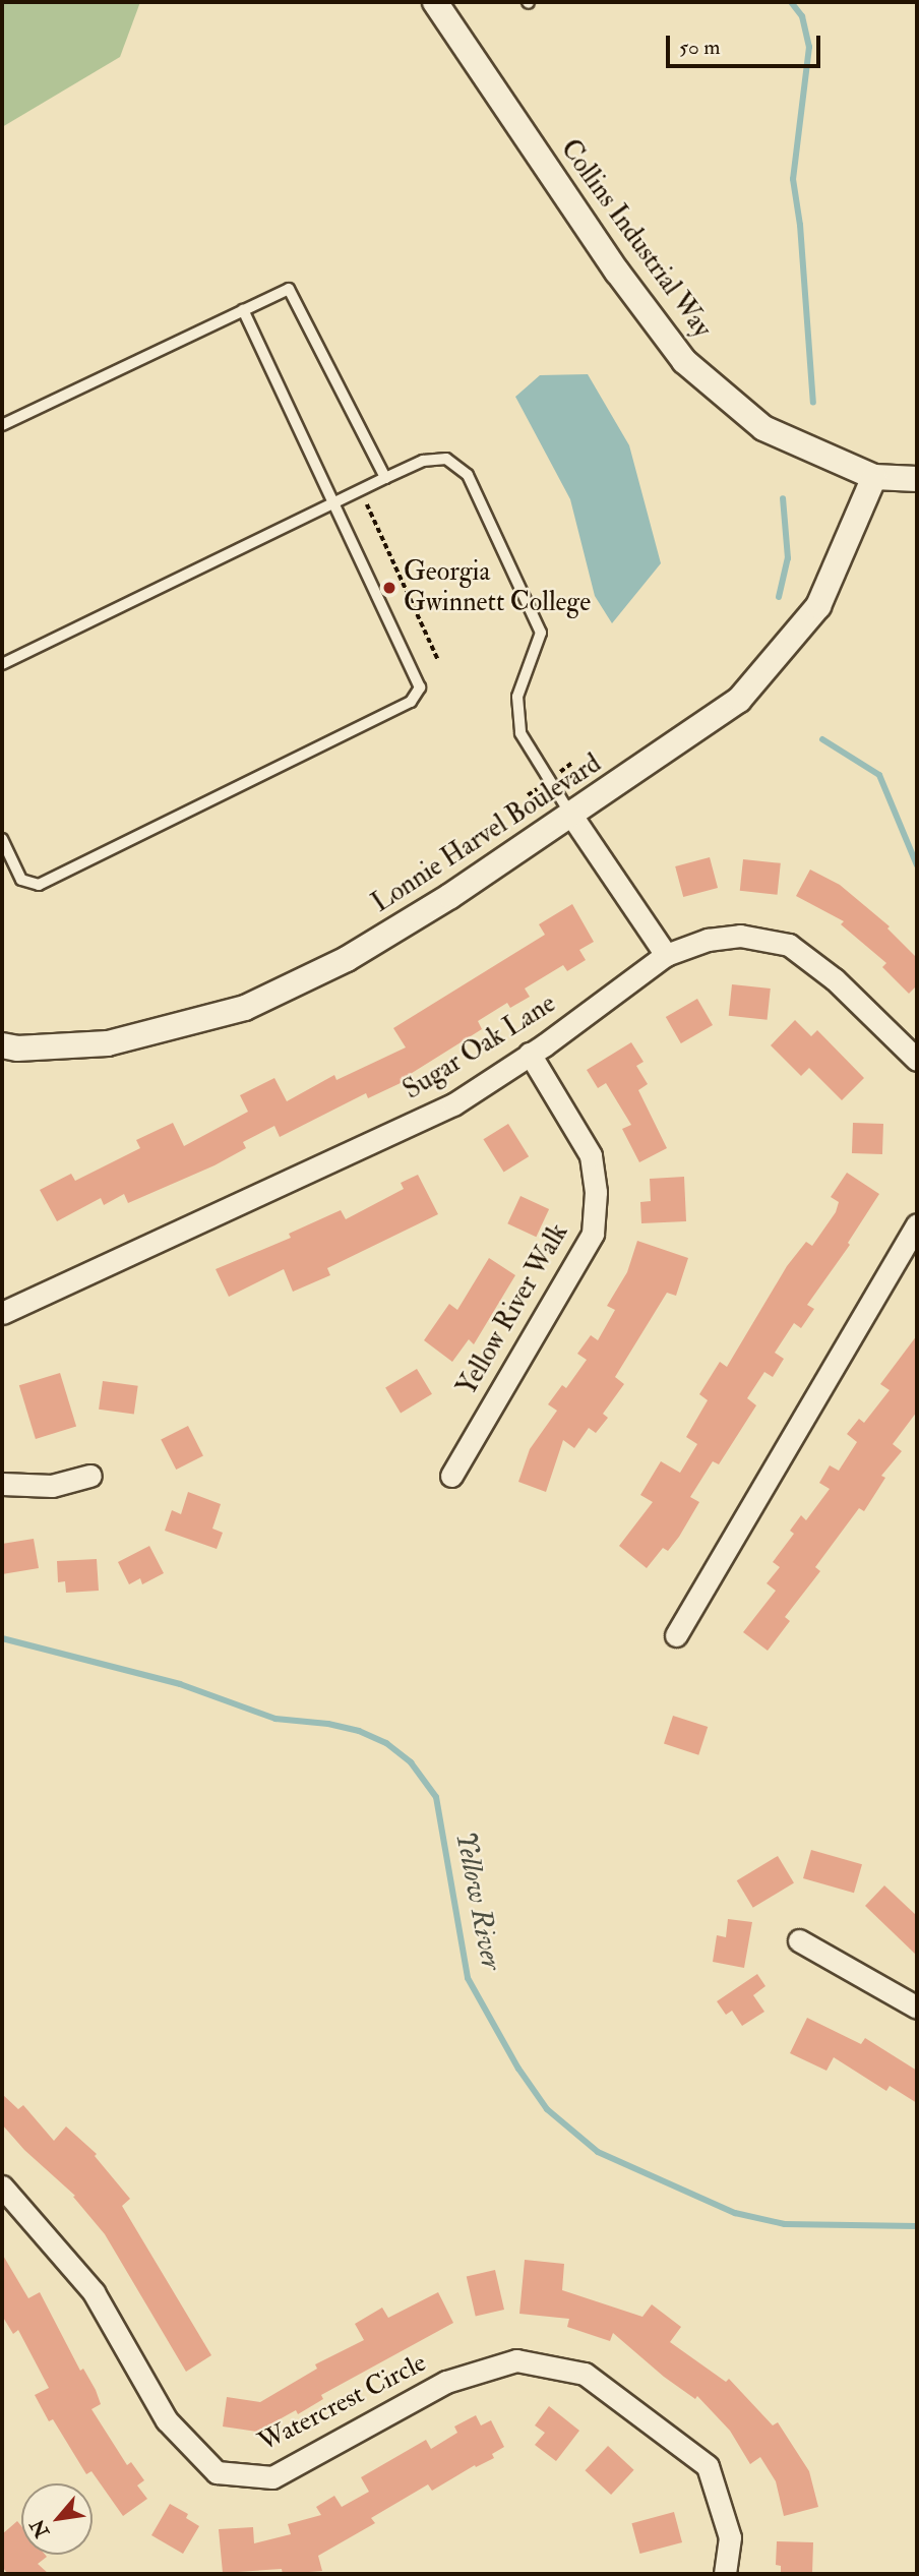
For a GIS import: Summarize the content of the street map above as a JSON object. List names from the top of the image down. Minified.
{"streets":{"street":["Collins Industrial Way","Lonnie Harvel Boulevard","Sugar Oak Lane","Yellow River Walk","Watercrest Circle"]},"crossings":[["Collins Industrial Way","Lonnie Harvel Boulevard"],["Sugar Oak Lane","Yellow River Walk"]],"water":["Yellow River"],"places":["Georgia Gwinnett College"],"scale_bar":"50 m","north":"bottom left"}
